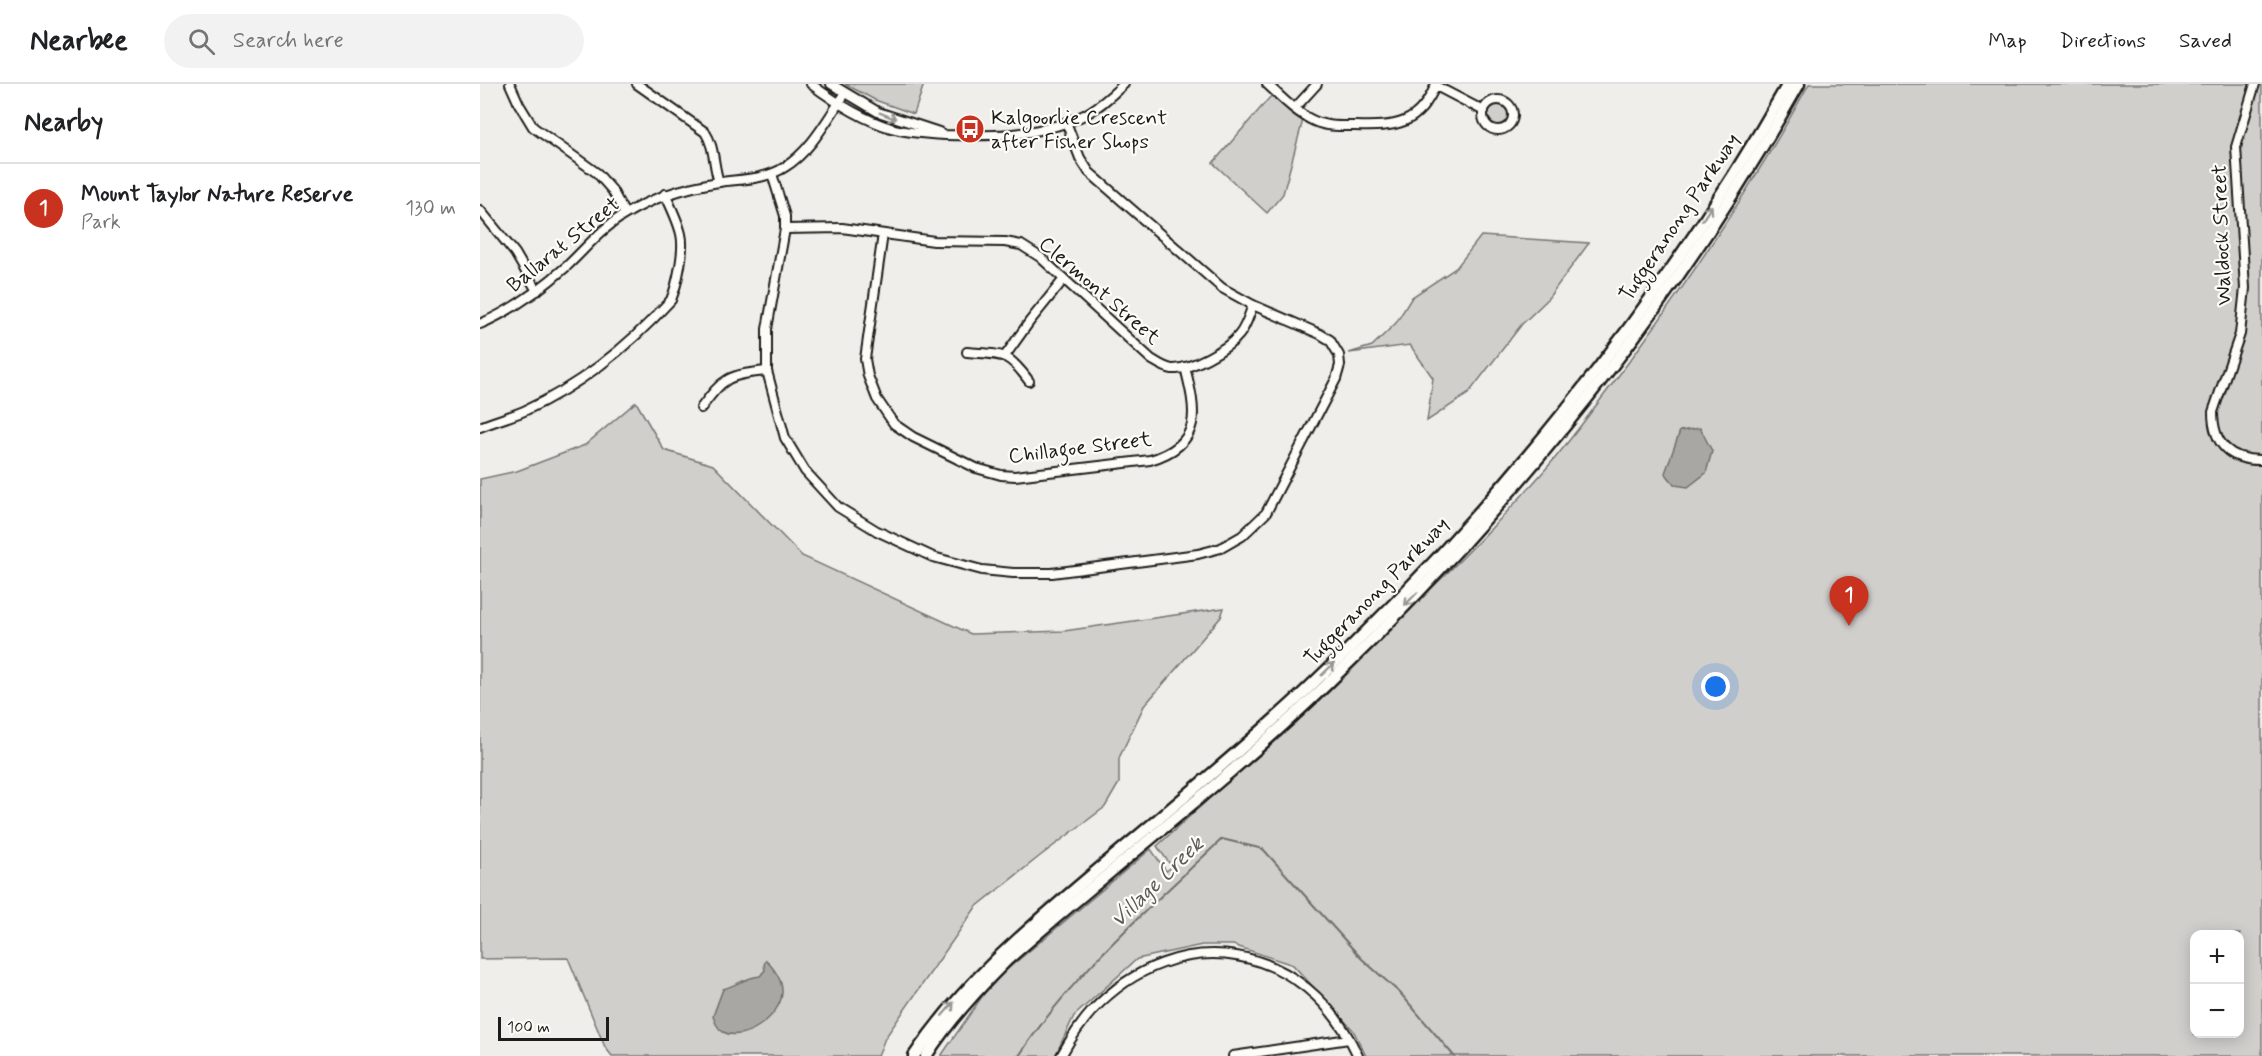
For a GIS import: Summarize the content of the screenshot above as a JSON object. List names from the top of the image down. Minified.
{"streets":{"highway":["Tuggeranong Parkway"],"street":["Waldock Street","Ballarat Street","Clermont Street","Chillagoe Street"]},"crossings":[["Clermont Street","Chillagoe Street"]],"water":["Village Creek"],"places":{"bus stop":["Kalgoorlie Crescent after Fisher Shops"]},"scale_bar":"100 m","page":{"header":"Nearbee","search":"Search here","nav":["Map","Directions","Saved"],"heading":"Nearby","list":[{"mark":"1","name":"Mount Taylor Nature Reserve","note":"Park","value":"130 m"}],"pins":"1","map_buttons":["+","−"],"scale":"100 m"}}
